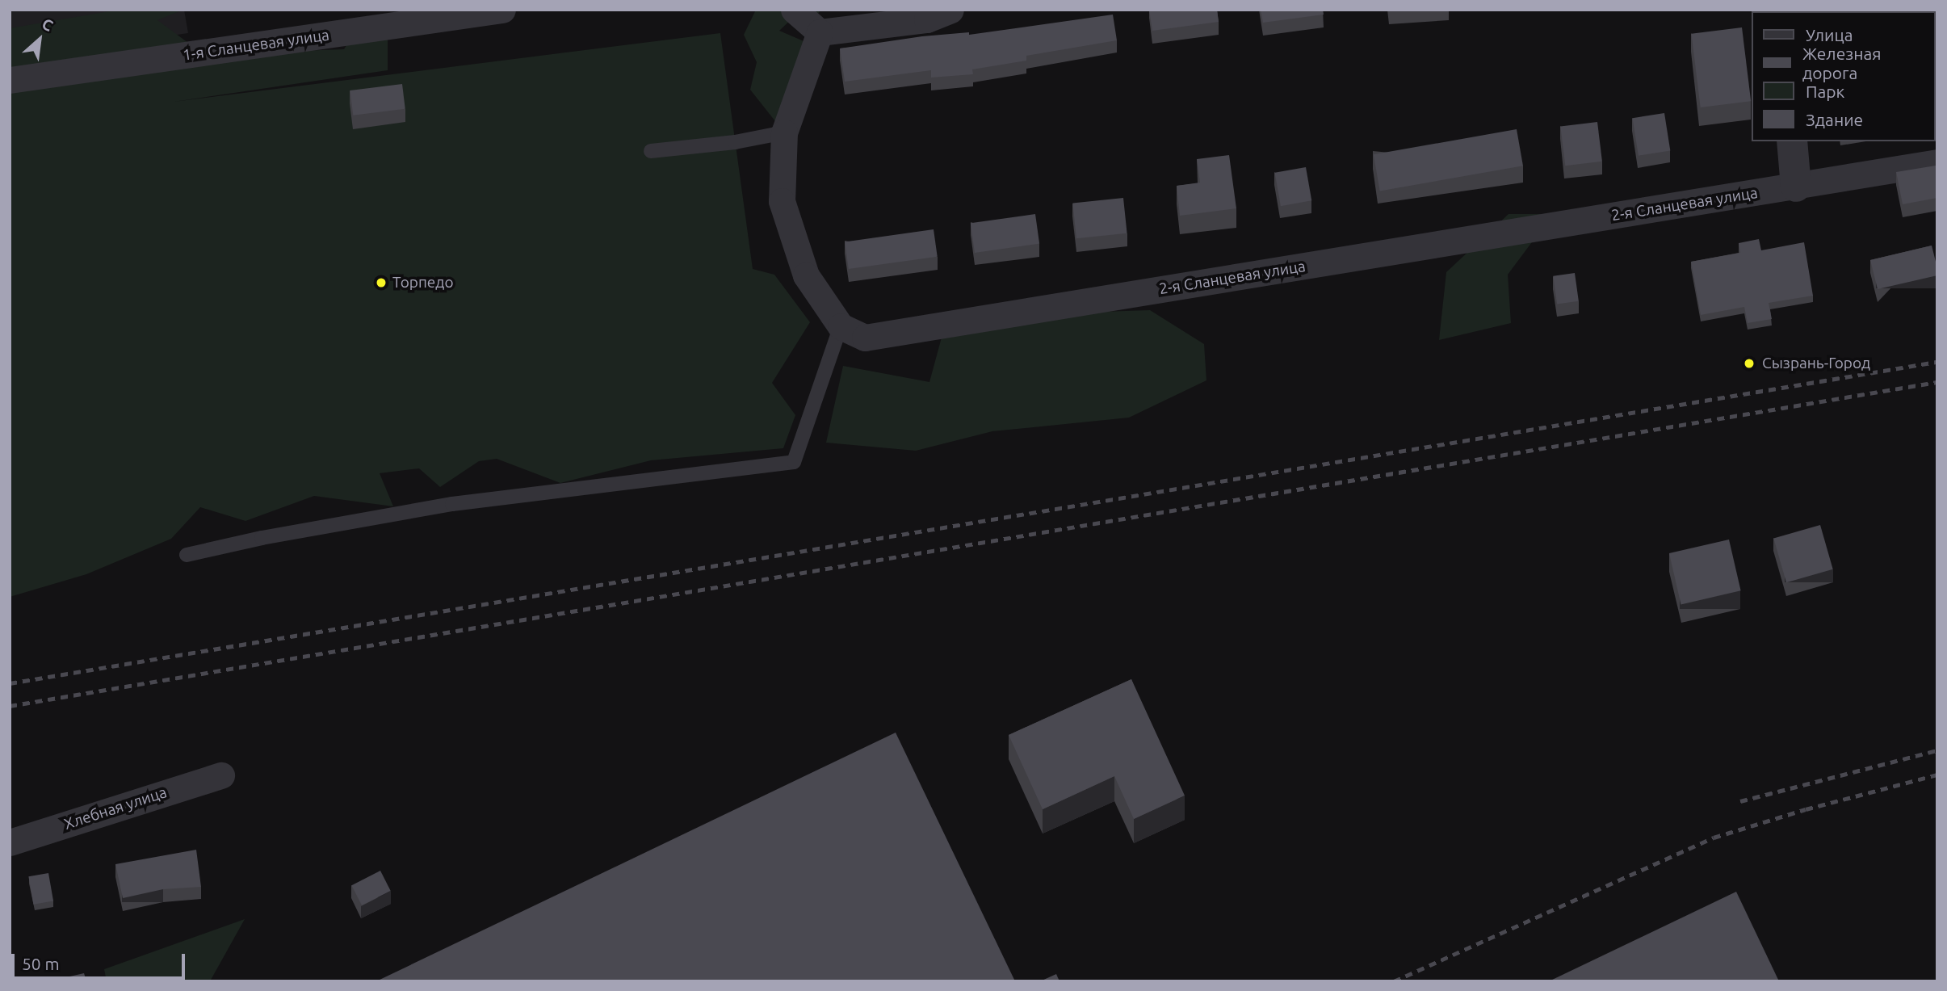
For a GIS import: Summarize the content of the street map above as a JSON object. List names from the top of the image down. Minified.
{"streets":{"street":["1-я Сланцевая улица","2-я Сланцевая улица","Хлебная улица"]},"places":["Торпедо","Сызрань-Город"],"legend":["Улица","Железная дорога","Парк","Здание"],"scale_bar":"50 m","north":"top right"}
